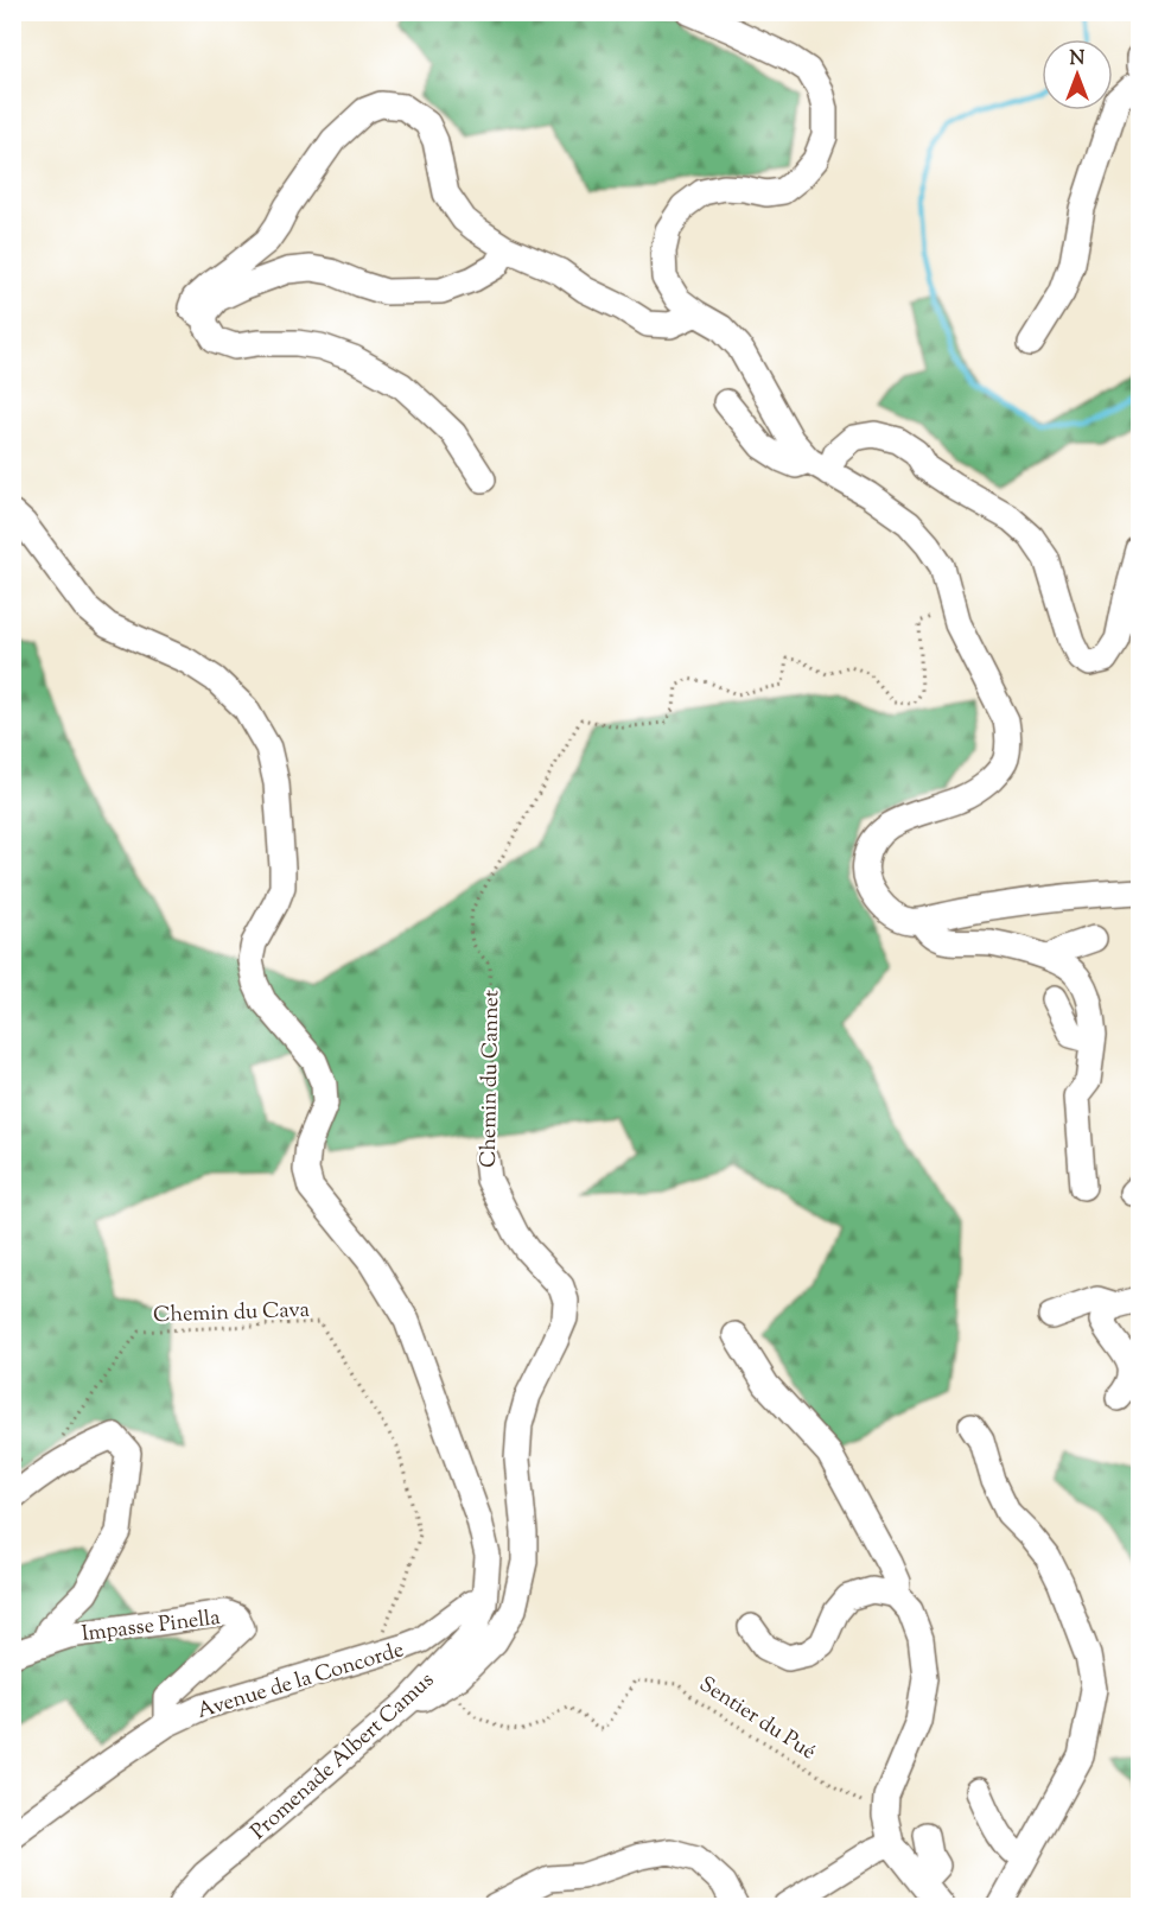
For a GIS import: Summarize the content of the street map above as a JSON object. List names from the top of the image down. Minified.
{"streets":{"street":["Chemin du Cannet","Impasse Pinella","Avenue de la Concorde","Promenade Albert Camus"],"path":["Chemin du Cava","Sentier du Pué"]},"crossings":[["Chemin du Cannet","Sentier du Pué"],["Chemin du Cannet","Promenade Albert Camus"],["Chemin du Cava","Avenue de la Concorde"],["Impasse Pinella","Avenue de la Concorde"],["Avenue de la Concorde","Promenade Albert Camus"]],"north":"top"}
